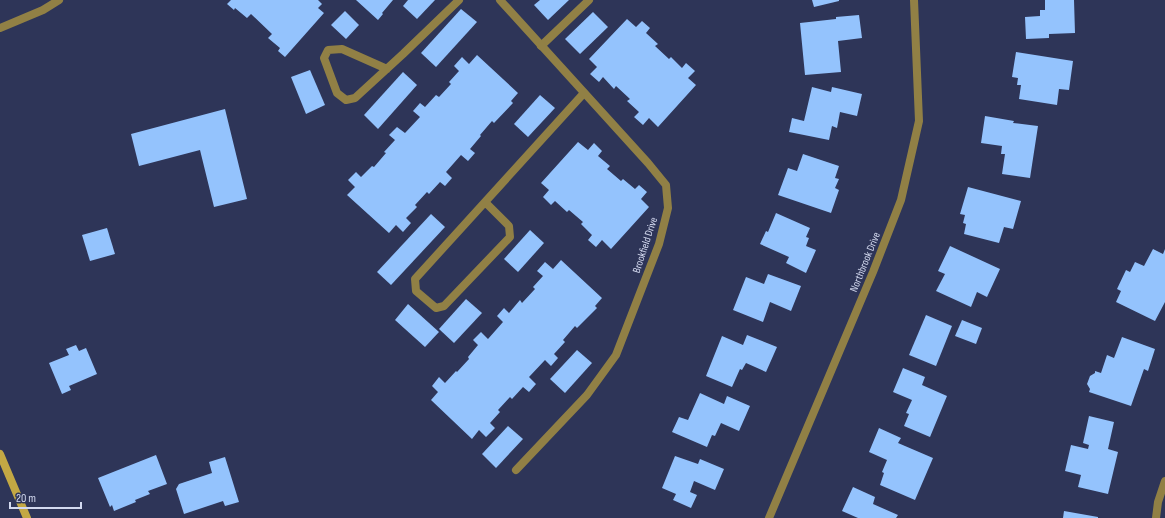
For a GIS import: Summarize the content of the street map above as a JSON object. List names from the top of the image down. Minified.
{"streets":{"street":["Brookfield Drive","Northbrook Drive"]},"scale_bar":"20 m"}
